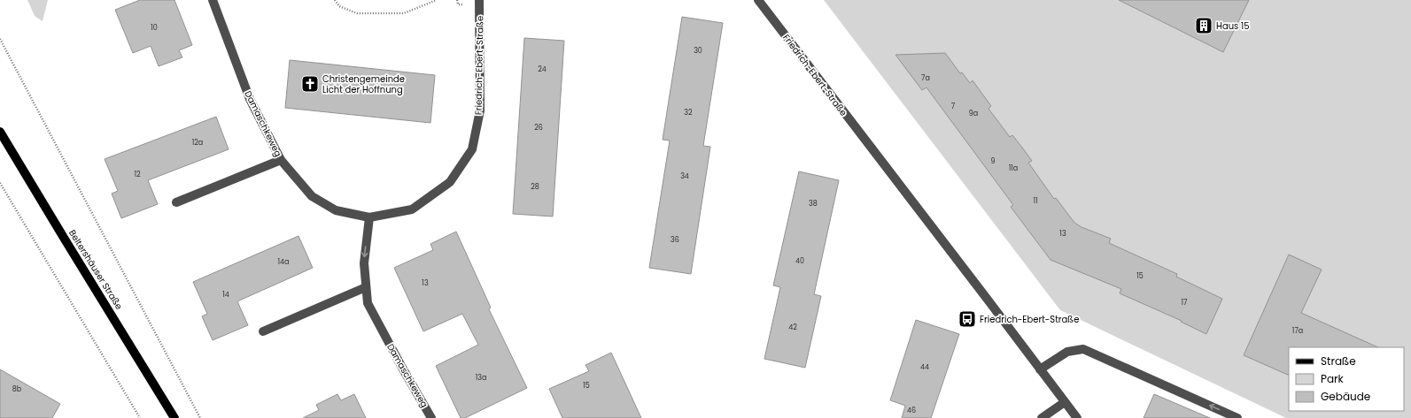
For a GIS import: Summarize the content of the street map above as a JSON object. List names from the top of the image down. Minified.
{"streets":{"main road":["Beltershäuser Straße"],"street":["Friedrich-Ebert-Straße","Damaschkeweg"]},"crossings":[["Friedrich-Ebert-Straße","Damaschkeweg"]],"places":{"building":["Haus 15"],"church":["Christengemeinde Licht der Hoffnung"],"bus stop":["Friedrich-Ebert-Straße"]},"house_numbers":["10","30","24","7a","7","32","9a","26","12a","9","11a","12","34","28","11","38","13","36","40","14a","15","13","14","17","42","17a","44","13a","15","8b","46"],"legend":["Straße","Park","Gebäude"]}
